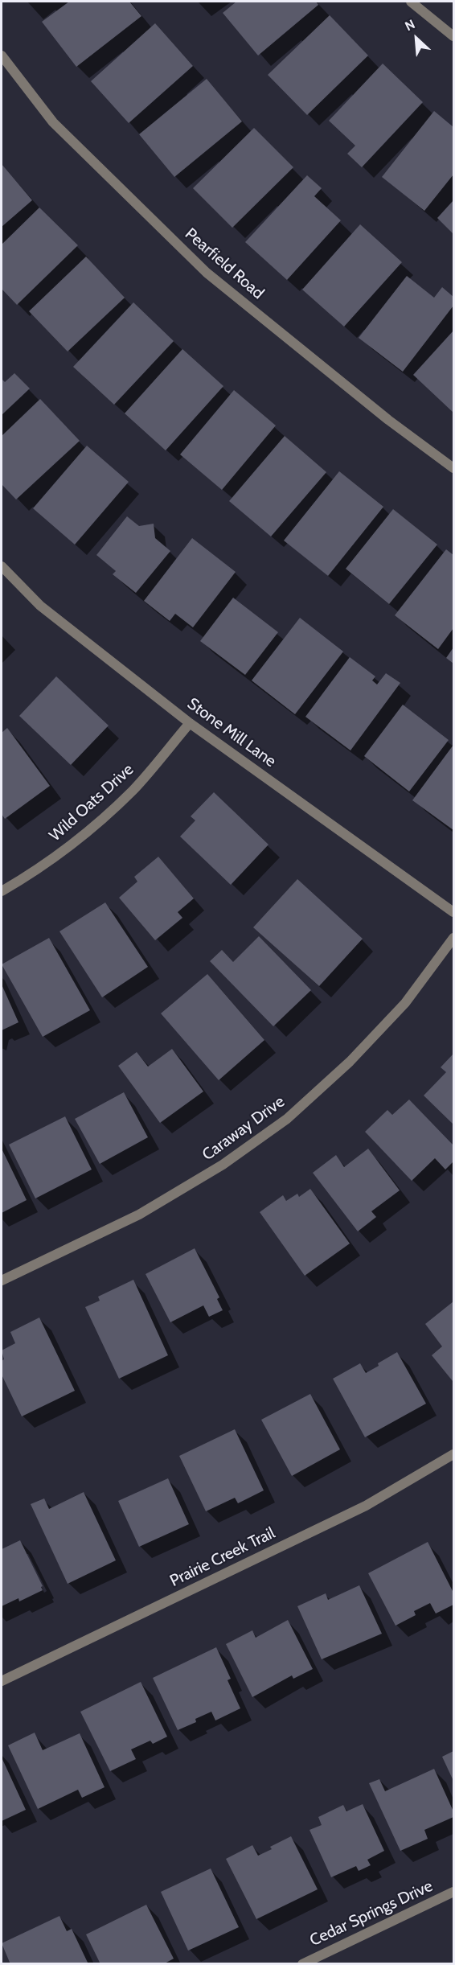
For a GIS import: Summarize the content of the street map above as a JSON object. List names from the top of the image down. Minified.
{"streets":{"street":["Pearfield Road","Stone Mill Lane","Wild Oats Drive","Caraway Drive","Prairie Creek Trail","Cedar Springs Drive"]},"crossings":[["Stone Mill Lane","Wild Oats Drive"]],"north":"top left"}
